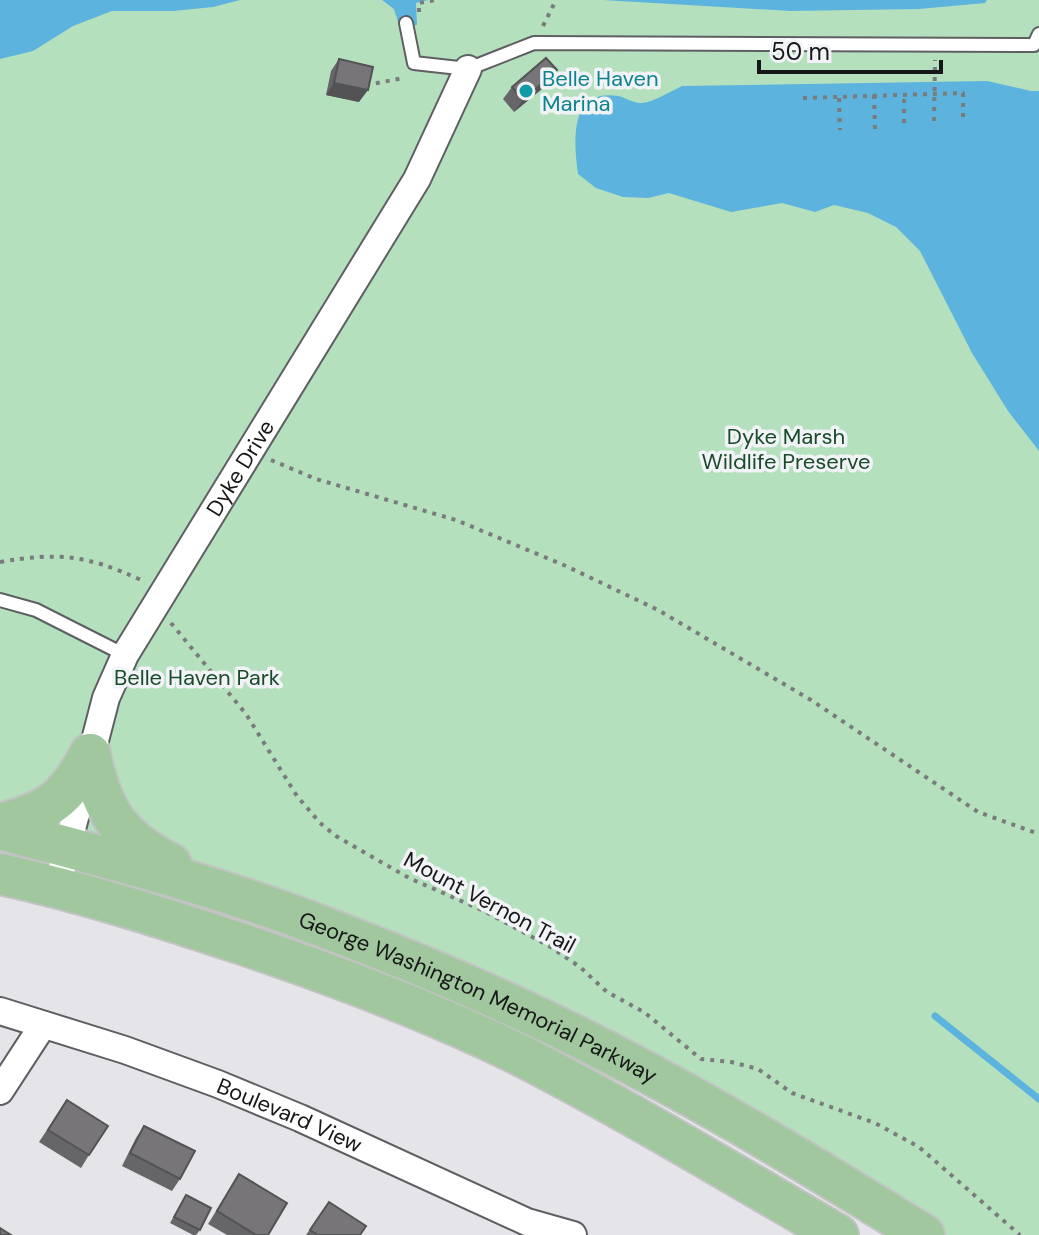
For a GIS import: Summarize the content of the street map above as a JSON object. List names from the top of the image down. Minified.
{"streets":{"main road":["George Washington Memorial Parkway"],"street":["Dyke Drive","Boulevard View"],"path":["Mount Vernon Trail"]},"crossings":[["Dyke Drive","Mount Vernon Trail"],["Dyke Drive","George Washington Memorial Parkway"]],"parks":["Dyke Marsh Wildlife Preserve","Belle Haven Park"],"places":["Belle Haven Marina"],"scale_bar":"50 m"}
